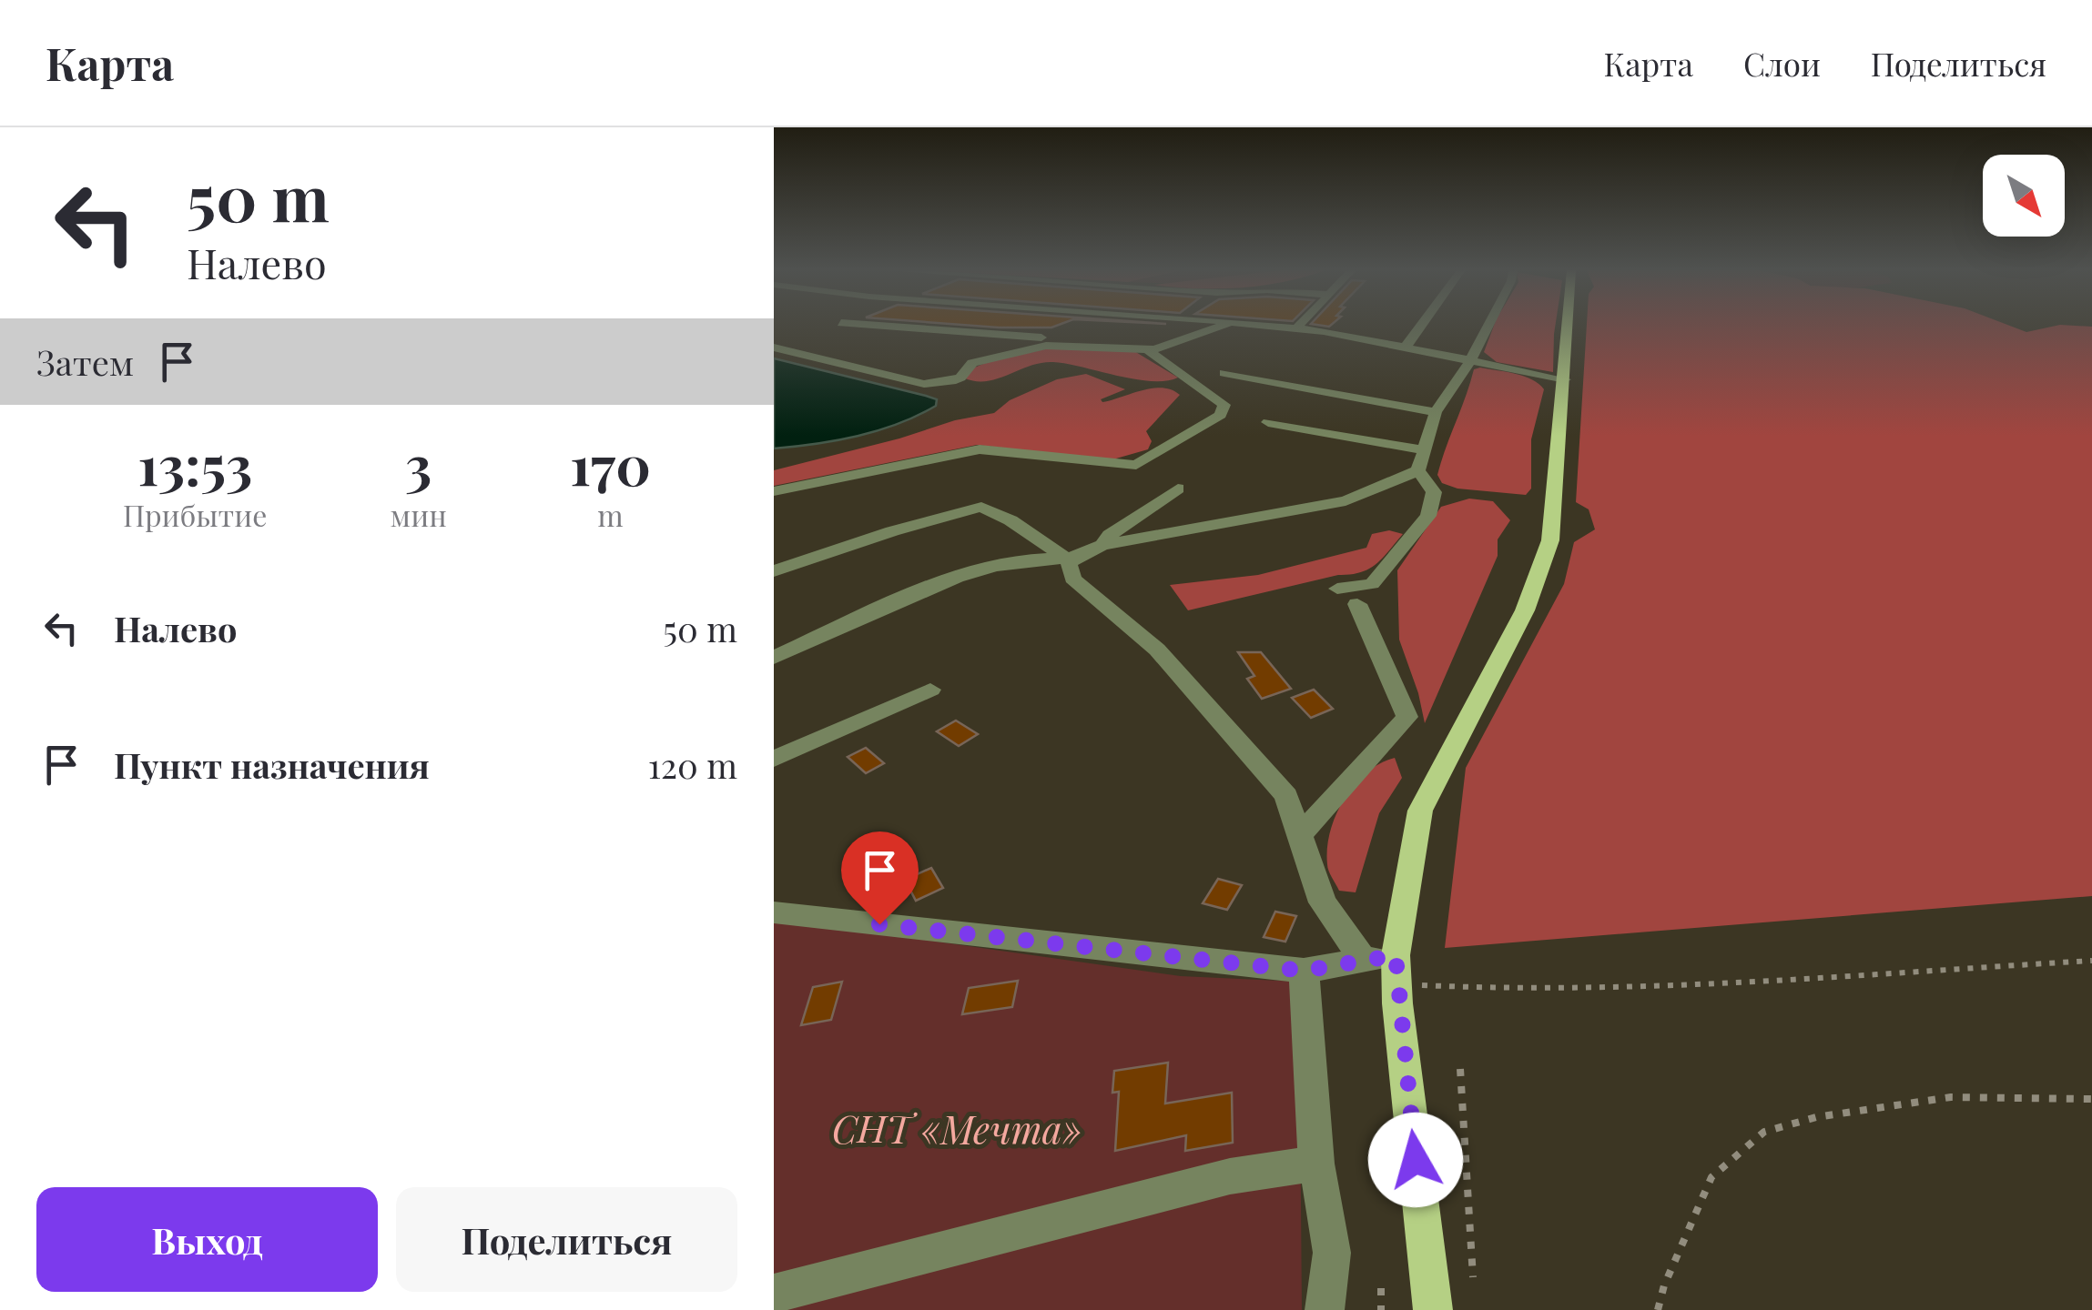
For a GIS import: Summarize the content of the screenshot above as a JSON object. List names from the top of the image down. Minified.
{"parks":["СНТ «Мечта»"],"north":"bottom right","page":{"header":"Карта","nav":["Карта","Слои","Поделиться"],"turn":["50 m","Налево"],"then":"Затем","eta":["13:53","Прибытие","3","мин","170","m"],"list":[{"name":"Налево","value":"50 m"},{"name":"Пункт назначения","value":"120 m"}],"buttons":["Выход","Поделиться"]}}
